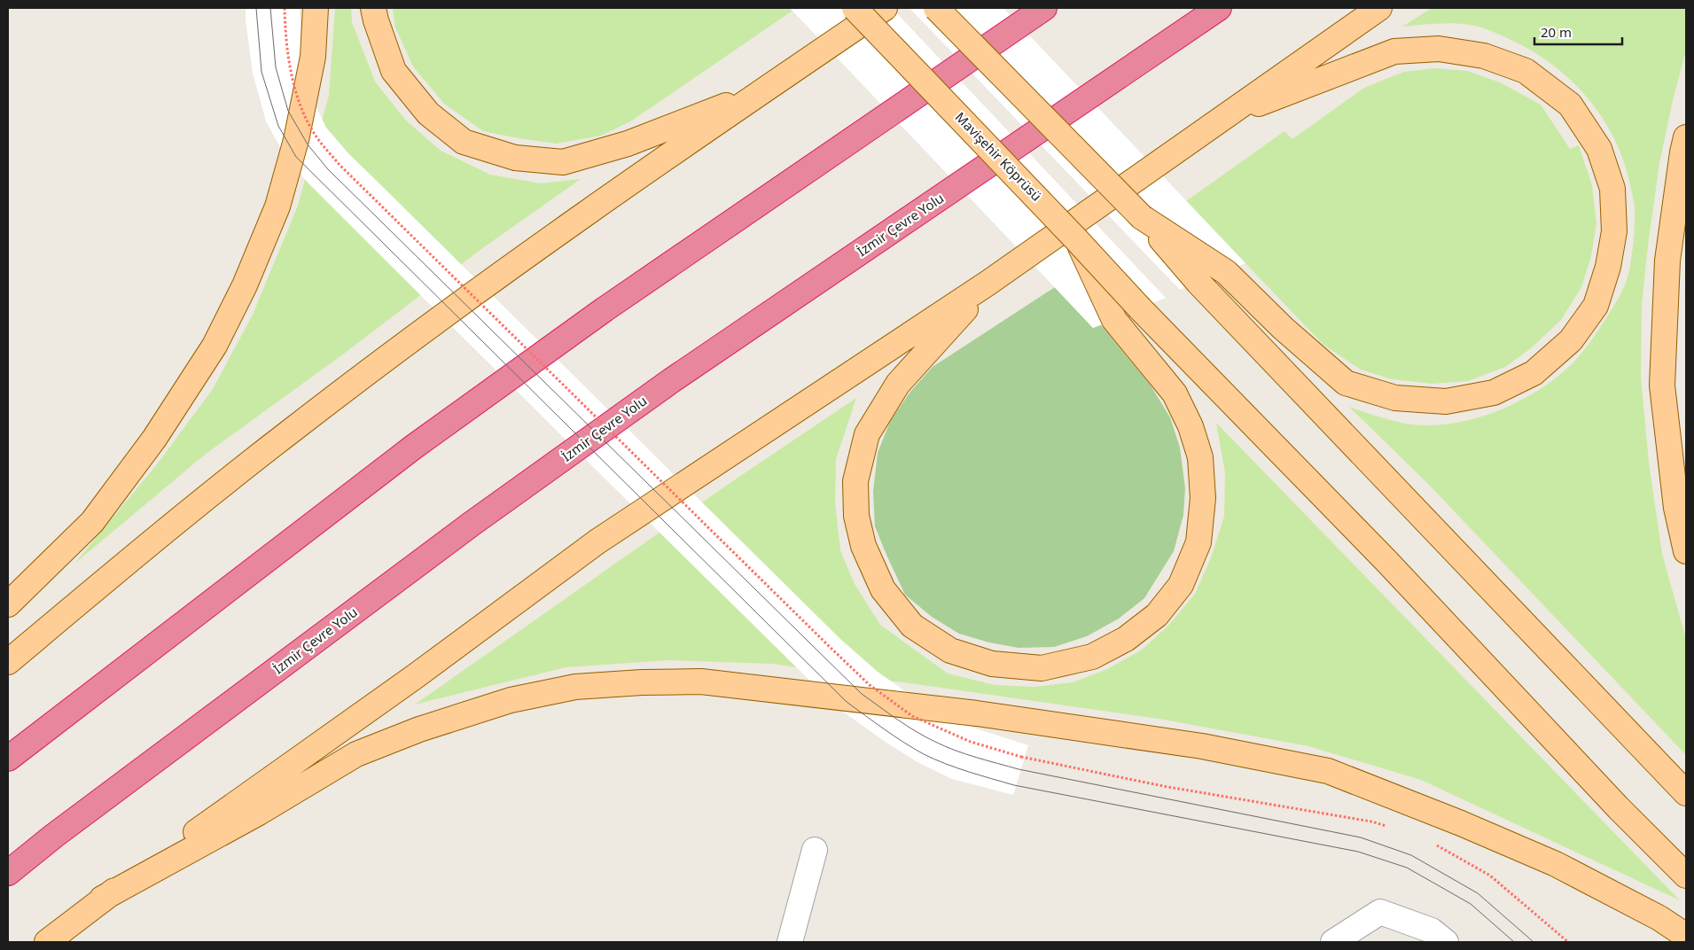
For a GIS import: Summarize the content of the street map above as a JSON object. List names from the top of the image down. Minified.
{"streets":{"highway":["İzmir Çevre Yolu"],"main road":["Mavişehir Köprüsü"]},"scale_bar":"20 m"}
